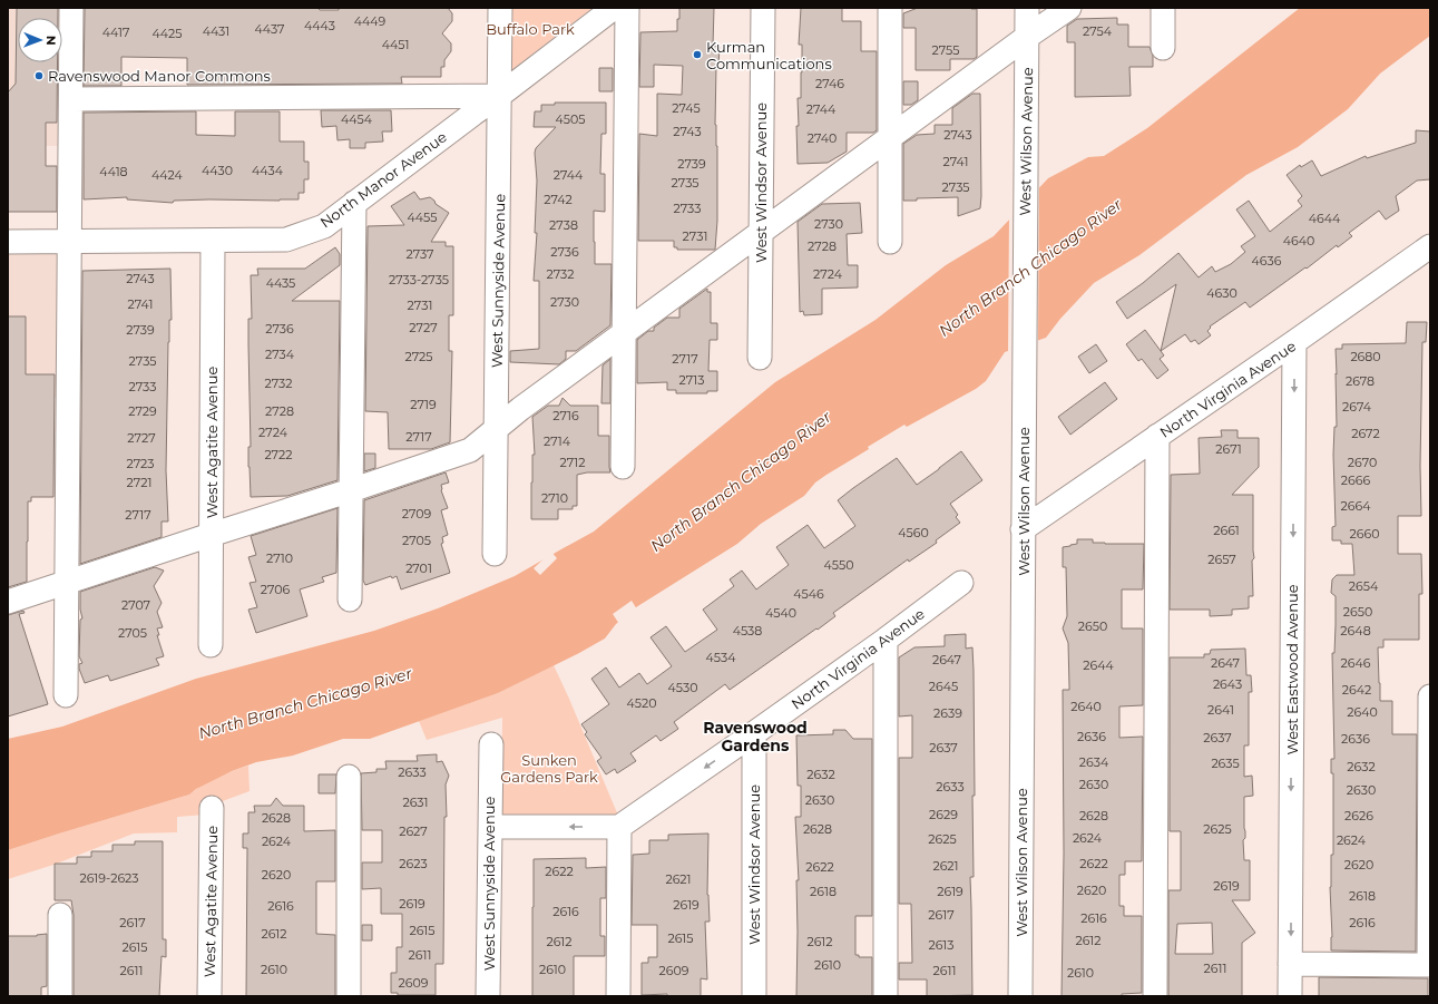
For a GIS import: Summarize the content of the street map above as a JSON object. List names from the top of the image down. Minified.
{"streets":{"street":["West Wilson Avenue","North Manor Avenue","West Windsor Avenue","West Sunnyside Avenue","North Virginia Avenue","West Agatite Avenue","West Eastwood Avenue"]},"crossings":[["West Wilson Avenue","North Virginia Avenue"],["North Manor Avenue","West Sunnyside Avenue"],["North Manor Avenue","West Agatite Avenue"],["West Windsor Avenue","North Virginia Avenue"],["North Virginia Avenue","West Eastwood Avenue"]],"districts":["Ravenswood Gardens"],"water":["North Branch Chicago River"],"parks":["Buffalo Park","Sunken Gardens Park"],"places":["Kurman Communications","Ravenswood Manor Commons"],"house_numbers":["4449","4443","4437","4431","2754","4417","4425","4451","2755","2746","2745","2744","4454","4505","2743","2743","2740","2741","2739","4430","4434","4418","4424","2744","2735","2735","2742","2733","4455","4644","2730","2738","2731","4640","2728","2736","2737","4636","2732","2724","2743","2733-2735","4435","4630","2730","2741","2731","2727","2736","2739","2734","2725","2680","2717","2735","2713","2678","2732","2733","2719","2674","2729","2728","2716","2724","2672","2717","2727","2714","2671","2722","2712","2670","2723","2666","2721","2710","2664","2709","2717","2661","4560","2660","2705","2710","2657","4550","2701","2654","2706","4546","2707","2650","4540","2650","4538","2648","2705","4534","2647","2647","2646","2644","2643","2645","4530","2642","4520","2640","2641","2640","2639","2636","2637","2636","2637","2634","2635","2632","2633","2632","2630","2633","2630","2630","2631","2629","2628","2626","2628","2628","2625","2627","2624","2625","2624","2624","2623","2622","2620","2621","2622","2622","2620","2619-2623","2621","2619","2620","2618","2619","2618","2619","2619","2616","2616","2617","2616","2617","2616","2615","2612","2615","2612","2612","2612","2613","2615","2611","2610","2611","2610","2610","2611","2609","2611","2610","2609"],"north":"right"}
